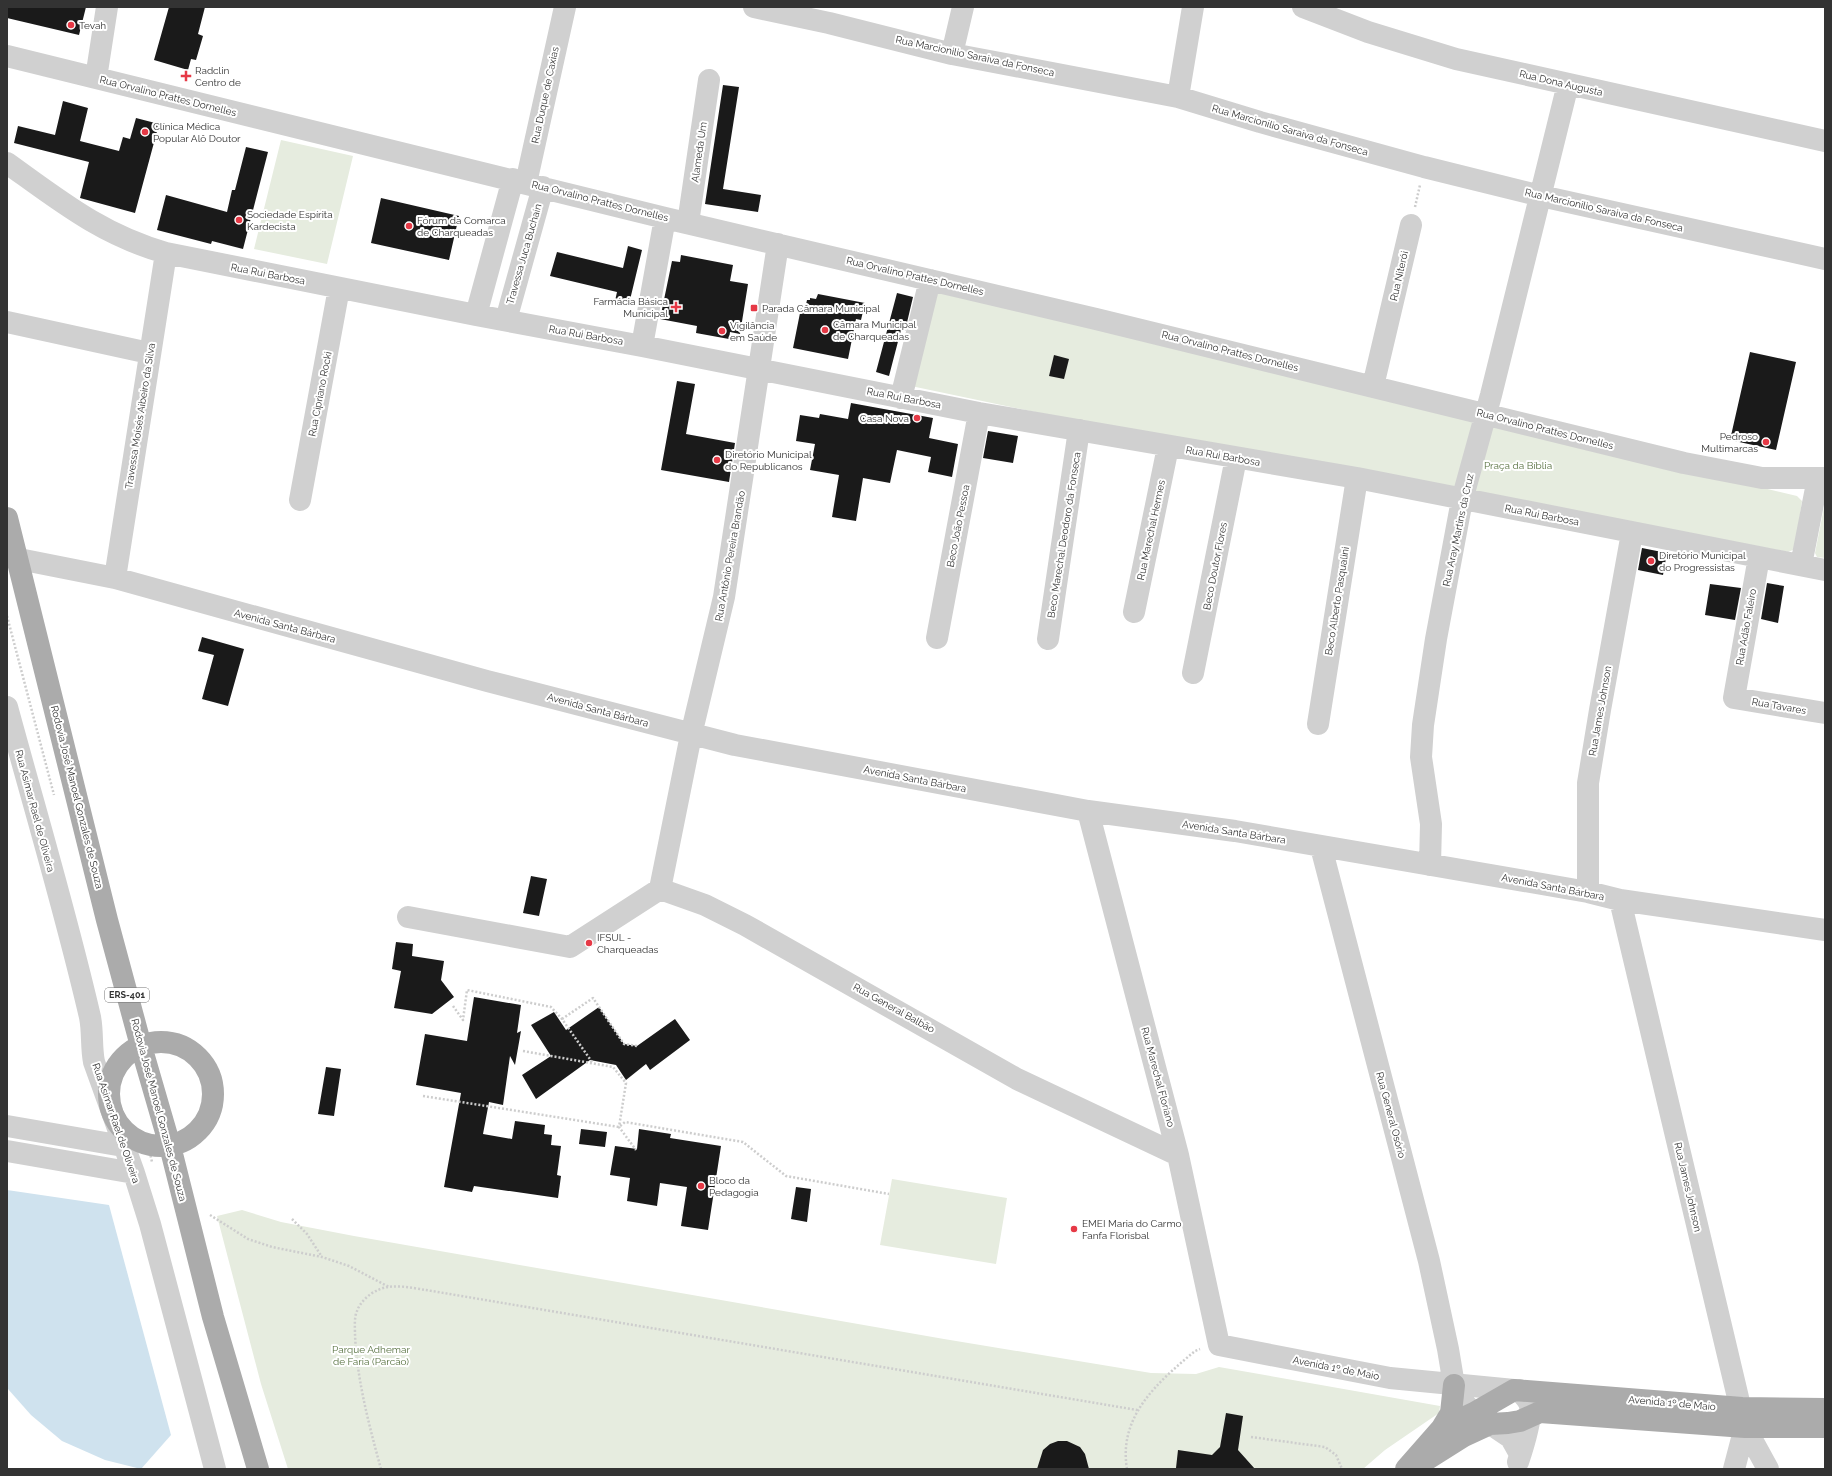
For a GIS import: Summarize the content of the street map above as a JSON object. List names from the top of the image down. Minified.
{"streets":{"main road":["Rodovia José Manoel Gonzales de Souza","ERS-401","Avenida 1º de Maio"],"street":["Rua Marcionilio Saraiva da Fonseca","Rua Dona Augusta","Rua Duque de Caxias","Rua Orvalino Prattes Dornelles","Alameda Um","Travessa Juca Buchain","Rua Rui Barbosa","Rua Niterói","Rua Cipriano Rocki","Travessa Moisés Aibeiro da Silva","Beco João Pessoa","Rua Marechal Hermes","Rua Aray Martins da Cruz","Beco Marechal Deodoro da Fonseca","Rua Antônio Pereira Brandão","Beco Doutor Flores","Beco Alberto Pasqualini","Avenida Santa Bárbara","Rua Adão Faleiro","Rua Tavares","Rua James Johnson","Rua Asimar Rael de Oliveira","Rua General Balbão","Rua Marechal Floriano","Rua General Osório"]},"crossings":[["Rua Marcionilio Saraiva da Fonseca","Rua Aray Martins da Cruz"],["Rua Dona Augusta","Rua Aray Martins da Cruz"],["Rua Duque de Caxias","Rua Orvalino Prattes Dornelles"],["Rua Duque de Caxias","Travessa Juca Buchain"],["Rua Orvalino Prattes Dornelles","Alameda Um"],["Rua Orvalino Prattes Dornelles","Travessa Juca Buchain"],["Rua Orvalino Prattes Dornelles","Rua Niterói"],["Rua Orvalino Prattes Dornelles","Rua Aray Martins da Cruz"],["Rua Orvalino Prattes Dornelles","Rua Antônio Pereira Brandão"],["Travessa Juca Buchain","Rua Rui Barbosa"],["Rua Rui Barbosa","Rua Cipriano Rocki"],["Rua Rui Barbosa","Travessa Moisés Aibeiro da Silva"],["Rua Rui Barbosa","Beco João Pessoa"],["Rua Rui Barbosa","Rua Marechal Hermes"],["Rua Rui Barbosa","Rua Aray Martins da Cruz"],["Rua Rui Barbosa","Beco Marechal Deodoro da Fonseca"],["Rua Rui Barbosa","Rua Antônio Pereira Brandão"],["Rua Rui Barbosa","Beco Doutor Flores"],["Rua Rui Barbosa","Beco Alberto Pasqualini"],["Rua Rui Barbosa","Rua Adão Faleiro"],["Rua Rui Barbosa","Rua James Johnson"],["Travessa Moisés Aibeiro da Silva","Avenida Santa Bárbara"],["Rua Aray Martins da Cruz","Avenida Santa Bárbara"],["Rua Antônio Pereira Brandão","Avenida Santa Bárbara"],["Rua Antônio Pereira Brandão","Rua General Balbão"],["Avenida Santa Bárbara","Rua James Johnson"],["Avenida Santa Bárbara","Rodovia José Manoel Gonzales de Souza"],["Avenida Santa Bárbara","Rua Marechal Floriano"],["Avenida Santa Bárbara","Rua General Osório"],["Rua Adão Faleiro","Rua Tavares"],["Rua James Johnson","Avenida 1º de Maio"],["Rua General Balbão","Rua Marechal Floriano"],["Rua Marechal Floriano","Avenida 1º de Maio"],["Rua General Osório","Avenida 1º de Maio"]],"parks":["Praça da Bíblia","Parque Adhemar de Faria (Parcão)"],"places":{"other":["Tevah","Clínica Médica Popular Alô Doutor","Sociedade Espírita Kardecista","Fórum da Comarca de Charqueadas","Câmara Municipal de Charqueadas","Vigilância em Saúde","Casa Nova","Pedroso Multimarcas","Diretório Municipal do Republicanos","Diretório Municipal do Progressistas","IFSUL - Charqueadas","Bloco da Pedagogia","EMEI Maria do Carmo Fanfa Florisbal"],"health":["Radclin Centro de","Farmácia Básica Municipal"],"transit":["Parada Câmara Municipal"]}}
